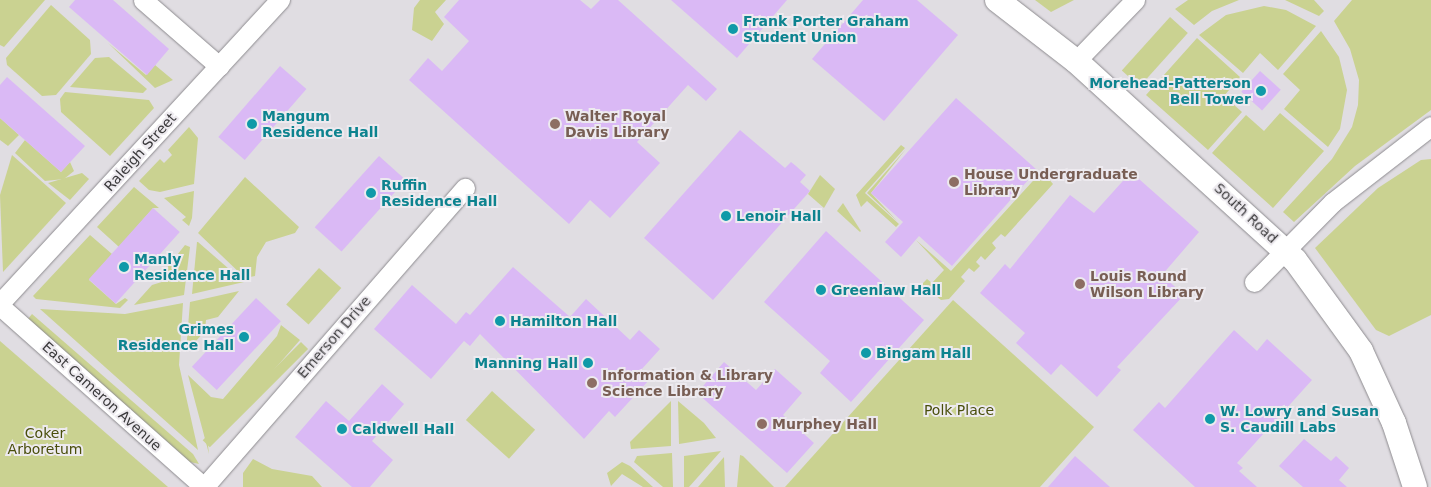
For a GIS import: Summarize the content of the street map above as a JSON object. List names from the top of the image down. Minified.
{"streets":{"main road":["South Road"],"street":["Raleigh Street","Emerson Drive","East Cameron Avenue"]},"crossings":[["Raleigh Street","East Cameron Avenue"],["Emerson Drive","East Cameron Avenue"]],"parks":["Polk Place","Coker Arboretum"],"places":["Frank Porter Graham Student Union","Morehead-Patterson Bell Tower","Mangum Residence Hall","Walter Royal Davis Library","House Undergraduate Library","Ruffin Residence Hall","Lenoir Hall","Manly Residence Hall","Louis Round Wilson Library","Greenlaw Hall","Hamilton Hall","Grimes Residence Hall","Bingam Hall","Manning Hall","Information & Library Science Library","W. Lowry and Susan S. Caudill Labs","Murphey Hall","Caldwell Hall"]}
